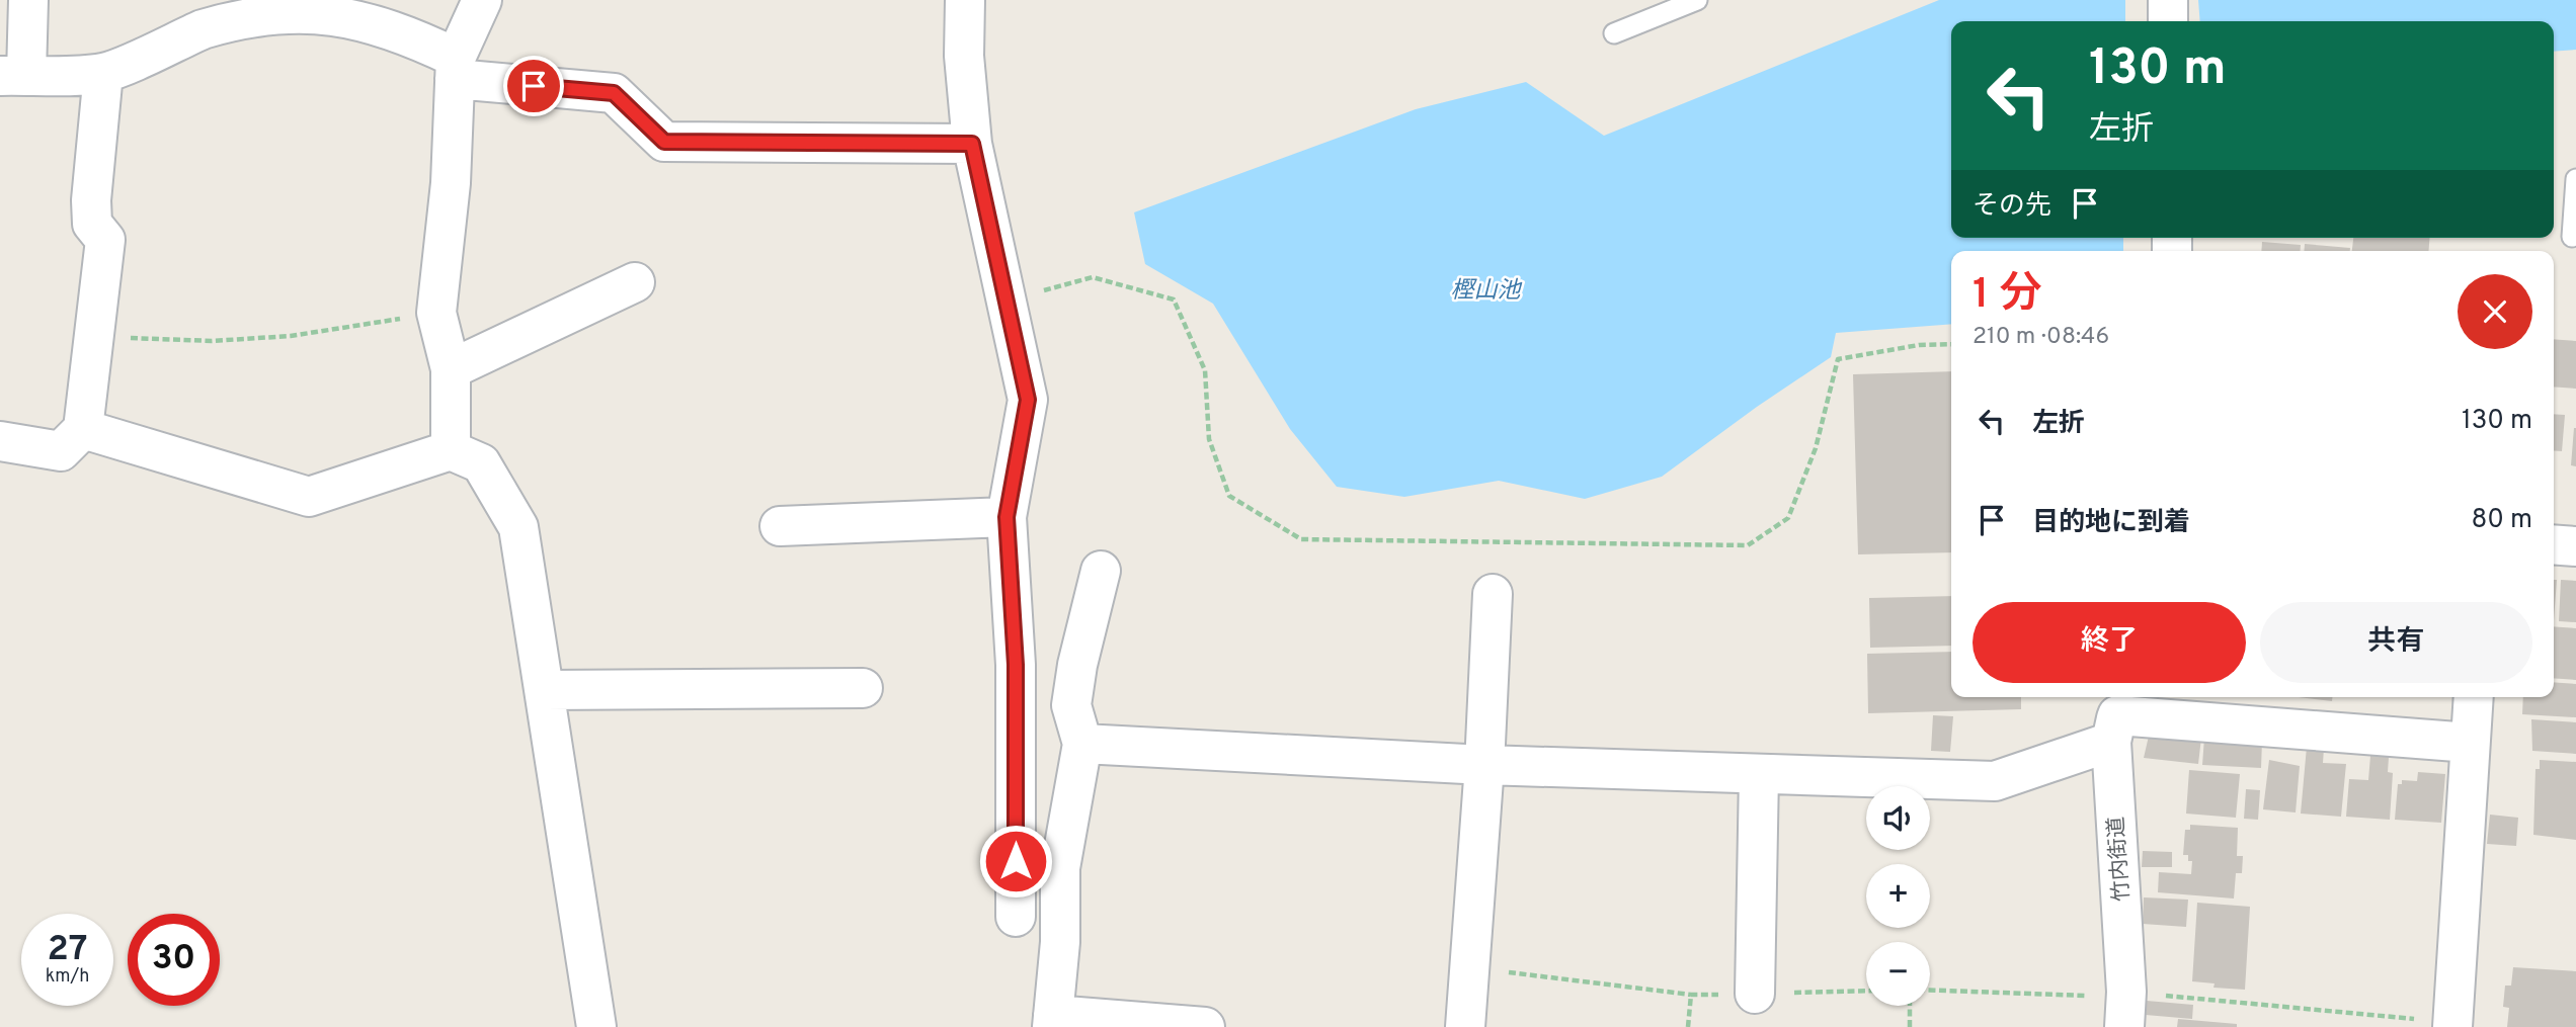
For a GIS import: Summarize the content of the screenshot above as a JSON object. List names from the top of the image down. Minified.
{"streets":{"street":["竹内街道"]},"water":["樫山池"],"page":{"turn":["130 m","左折"],"then":"その先","heading":["1 分","210 m · 08:46"],"list":[{"name":"左折","value":"130 m"},{"name":"目的地に到着","value":"80 m"}],"buttons":["終了","共有"],"map_buttons":["+","−"],"speed":"27 km/h","limit":"30"}}
